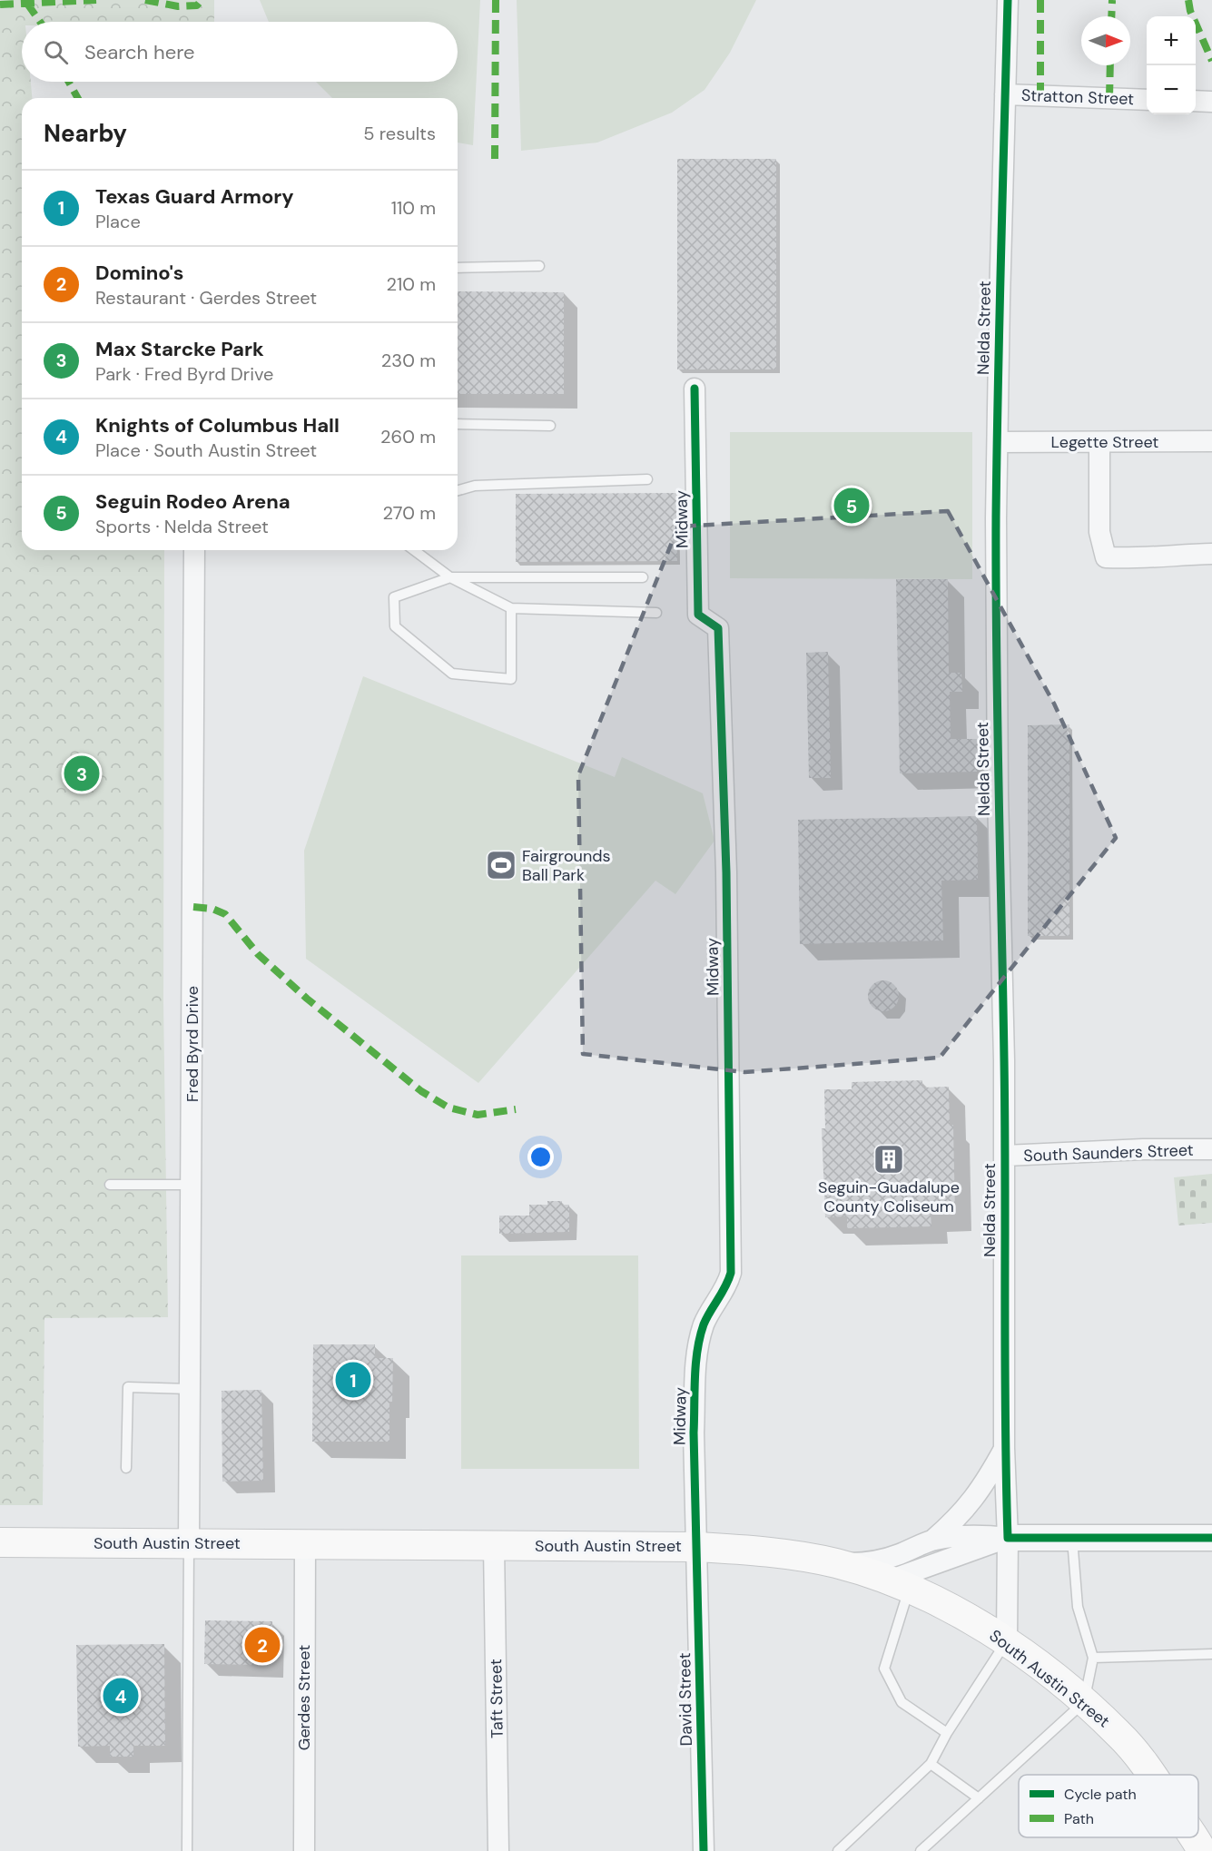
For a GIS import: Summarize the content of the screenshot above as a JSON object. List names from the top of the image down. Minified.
{"streets":{"main road":["South Austin Street"],"street":["Stratton Street","Nelda Street","Legette Street","Midway","Fred Byrd Drive","South Saunders Street","Gerdes Street","Taft Street","David Street"]},"crossings":[["Stratton Street","Nelda Street"],["Nelda Street","Legette Street"],["Nelda Street","South Saunders Street"],["Nelda Street","South Austin Street"],["Midway","South Austin Street"],["Midway","David Street"],["Fred Byrd Drive","South Austin Street"],["South Austin Street","Gerdes Street"],["South Austin Street","Taft Street"],["South Austin Street","David Street"]],"places":{"sports":["Fairgrounds Ball Park"],"building":["Seguin-Guadalupe County Coliseum"]},"legend":["Cycle path","Path"],"north":"right","page":{"map_buttons":["+","−"],"search":"Search here","heading":["Nearby","5 results"],"list":[{"mark":"1","name":"Texas Guard Armory","note":"Place","value":"110 m"},{"mark":"2","name":"Domino's","note":"Restaurant · Gerdes Street","value":"210 m"},{"mark":"3","name":"Max Starcke Park","note":"Park · Fred Byrd Drive","value":"230 m"},{"mark":"4","name":"Knights of Columbus Hall","note":"Place · South Austin Street","value":"260 m"},{"mark":"5","name":"Seguin Rodeo Arena","note":"Sports · Nelda Street","value":"270 m"}],"pins":["5","3","1","2","4"]}}
